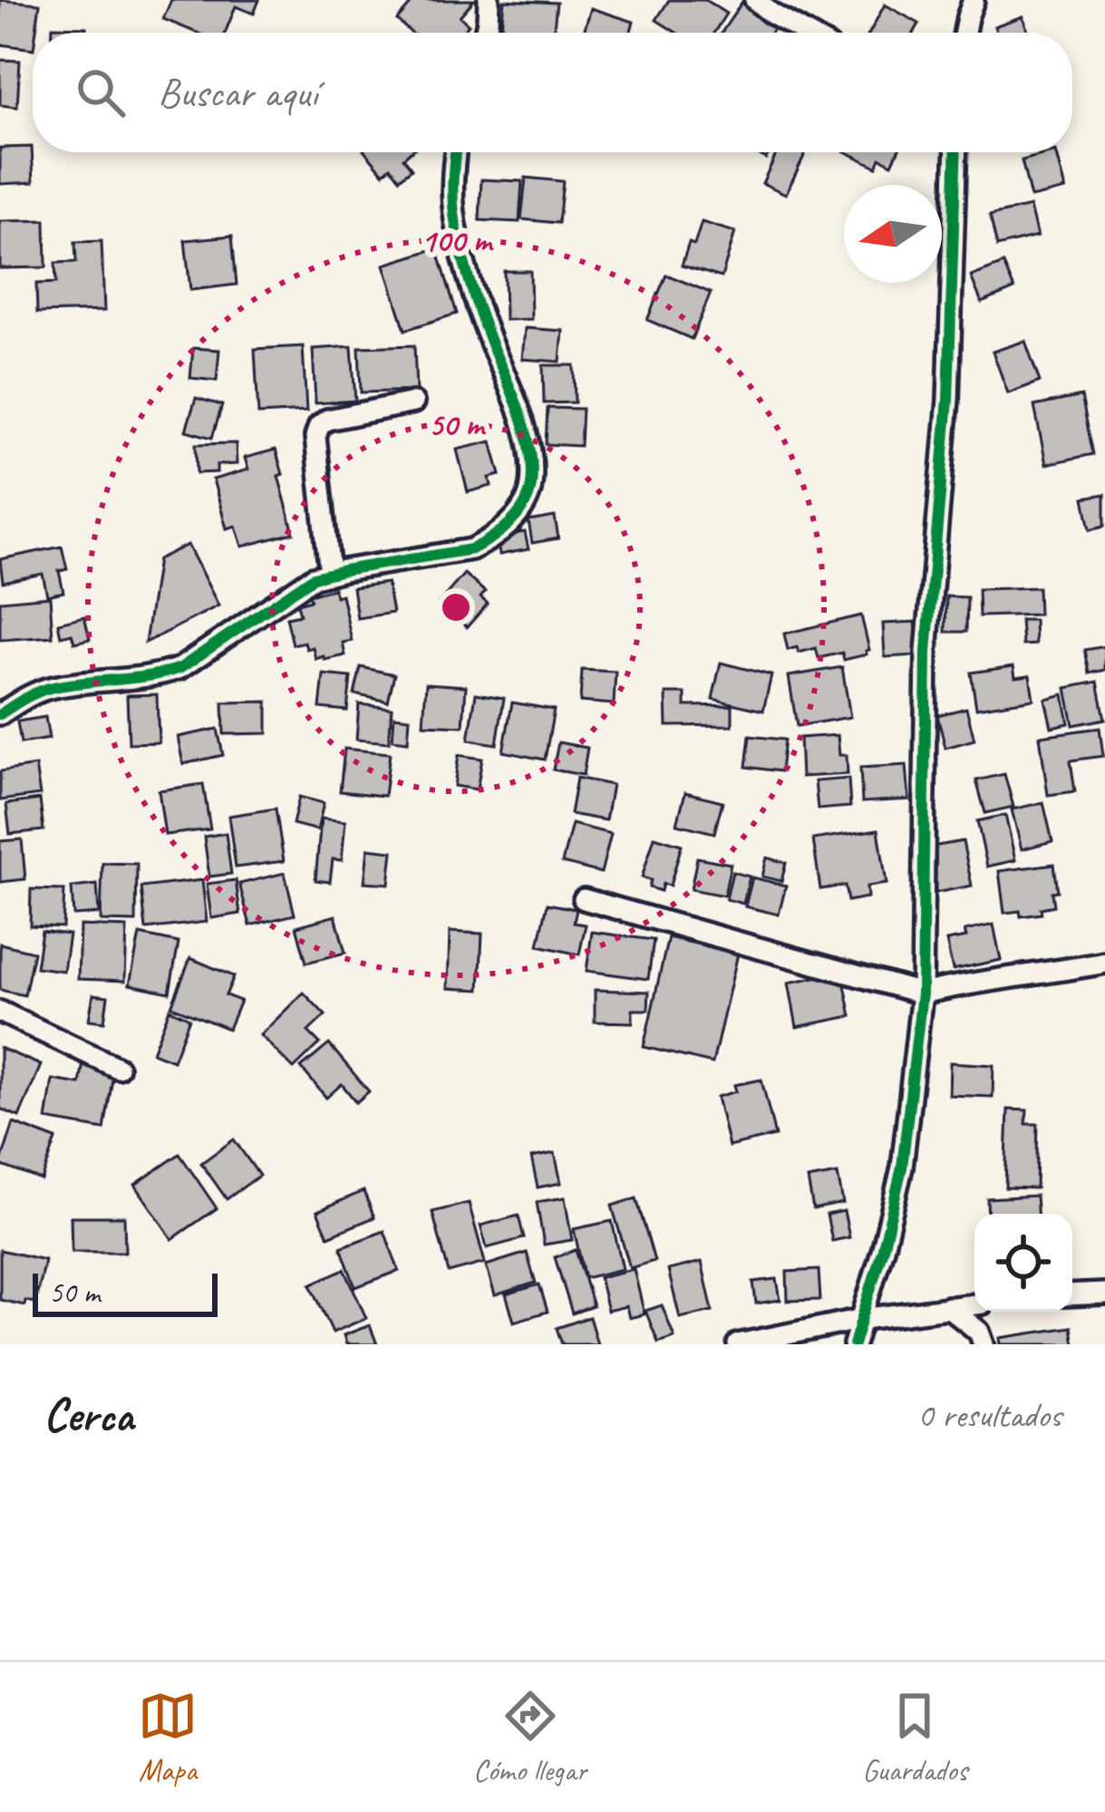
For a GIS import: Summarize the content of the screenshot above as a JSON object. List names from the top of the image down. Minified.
{"scale_bar":"50 m","north":"left","page":{"search":"Buscar aquí","scale":"50 m","heading":["Cerca","0 resultados"],"nav":["Mapa","Cómo llegar","Guardados"]},"rings":["100 m","50 m"]}
